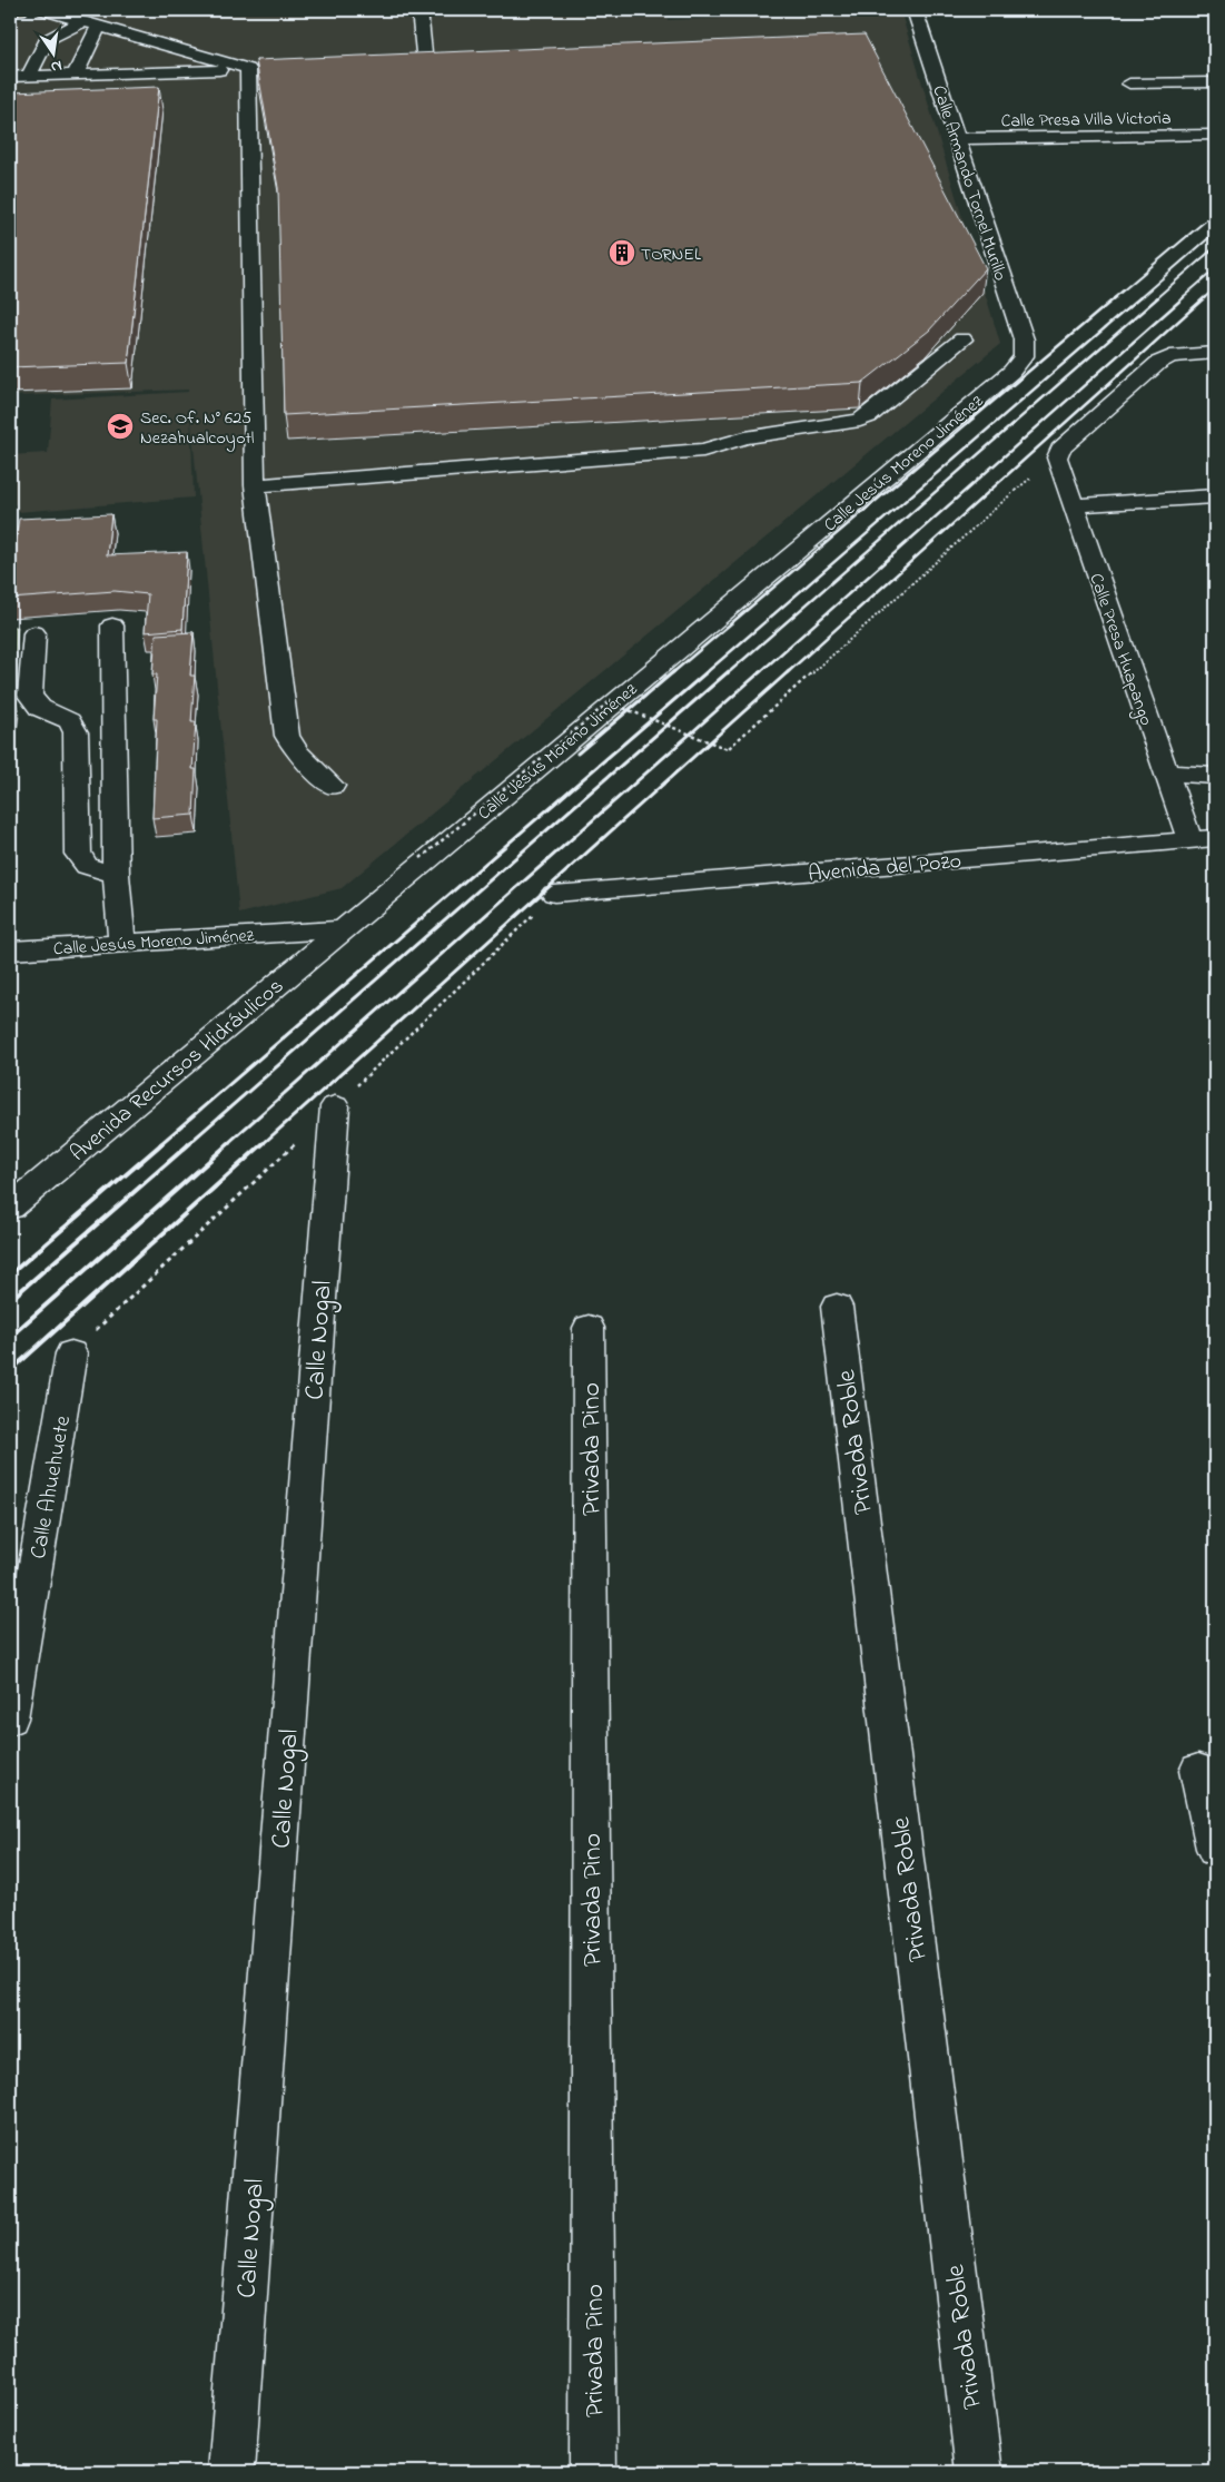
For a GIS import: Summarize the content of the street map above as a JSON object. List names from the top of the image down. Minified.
{"streets":{"street":["Calle Presa Villa Victoria","Calle Armando Tornel Murillo","Calle Jesús Moreno Jiménez","Calle Presa Huapango","Avenida del Pozo","Avenida Recursos Hidráulicos","Calle Nogal","Privada Roble","Privada Pino","Calle Ahuehuete"]},"crossings":[["Calle Presa Villa Victoria","Calle Armando Tornel Murillo"],["Calle Armando Tornel Murillo","Calle Jesús Moreno Jiménez"],["Calle Jesús Moreno Jiménez","Avenida Recursos Hidráulicos"],["Calle Presa Huapango","Avenida del Pozo"]],"places":{"building":["TORNEL"],"school or university":["Sec. Of. N° 625 Nezahualcoyotl"]},"north":"bottom"}
